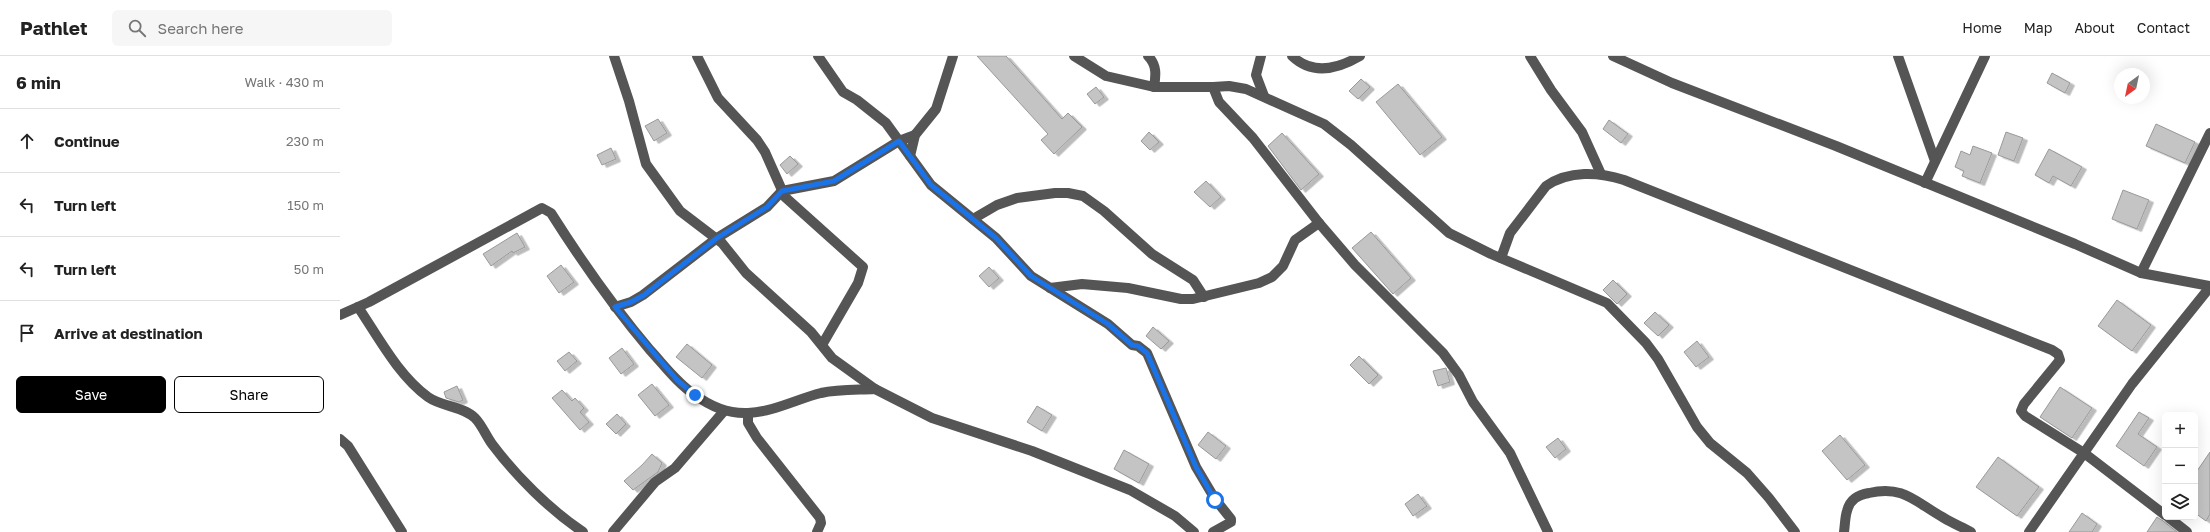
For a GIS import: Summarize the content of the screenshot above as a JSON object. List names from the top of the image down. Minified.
{"north":"bottom left","page":{"header":"Pathlet","search":"Search here","nav":["Home","Map","About","Contact"],"heading":["6 min","Walk · 430 m"],"list":[["Continue","230 m"],["Turn left","150 m"],["Turn left","50 m"],"Arrive at destination"],"buttons":["Save","Share"],"map_buttons":["+","−"]}}
